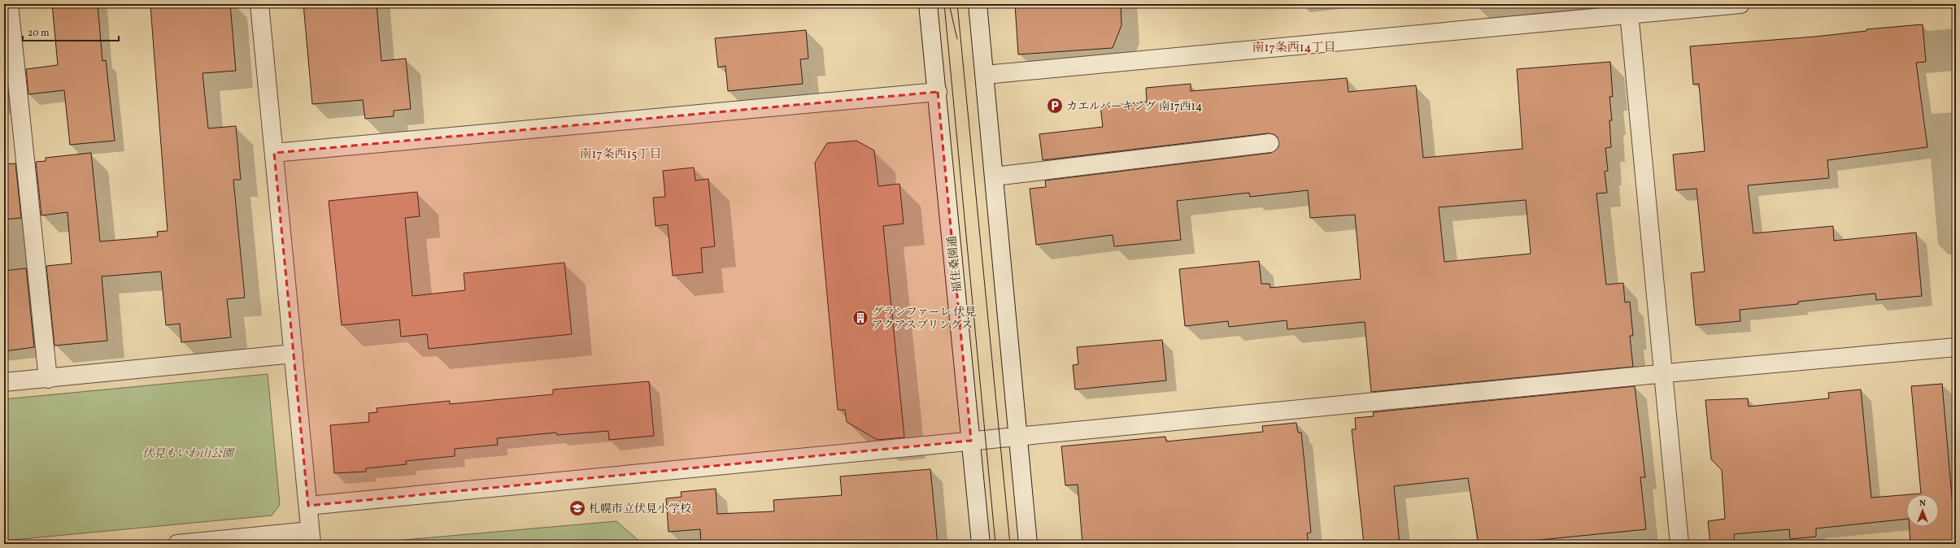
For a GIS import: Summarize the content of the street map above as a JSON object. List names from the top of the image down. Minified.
{"streets":{"street":["福住桑園通"]},"districts":["南17条西14丁目","南17条西15丁目"],"parks":["伏見もいわ山公園"],"places":{"parking":["カエルパーキング 南17西14"],"building":["グランファーレ 伏見 アクアスプリングス"],"school or university":["札幌市立伏見小学校"]},"scale_bar":"20 m","north":"top"}
